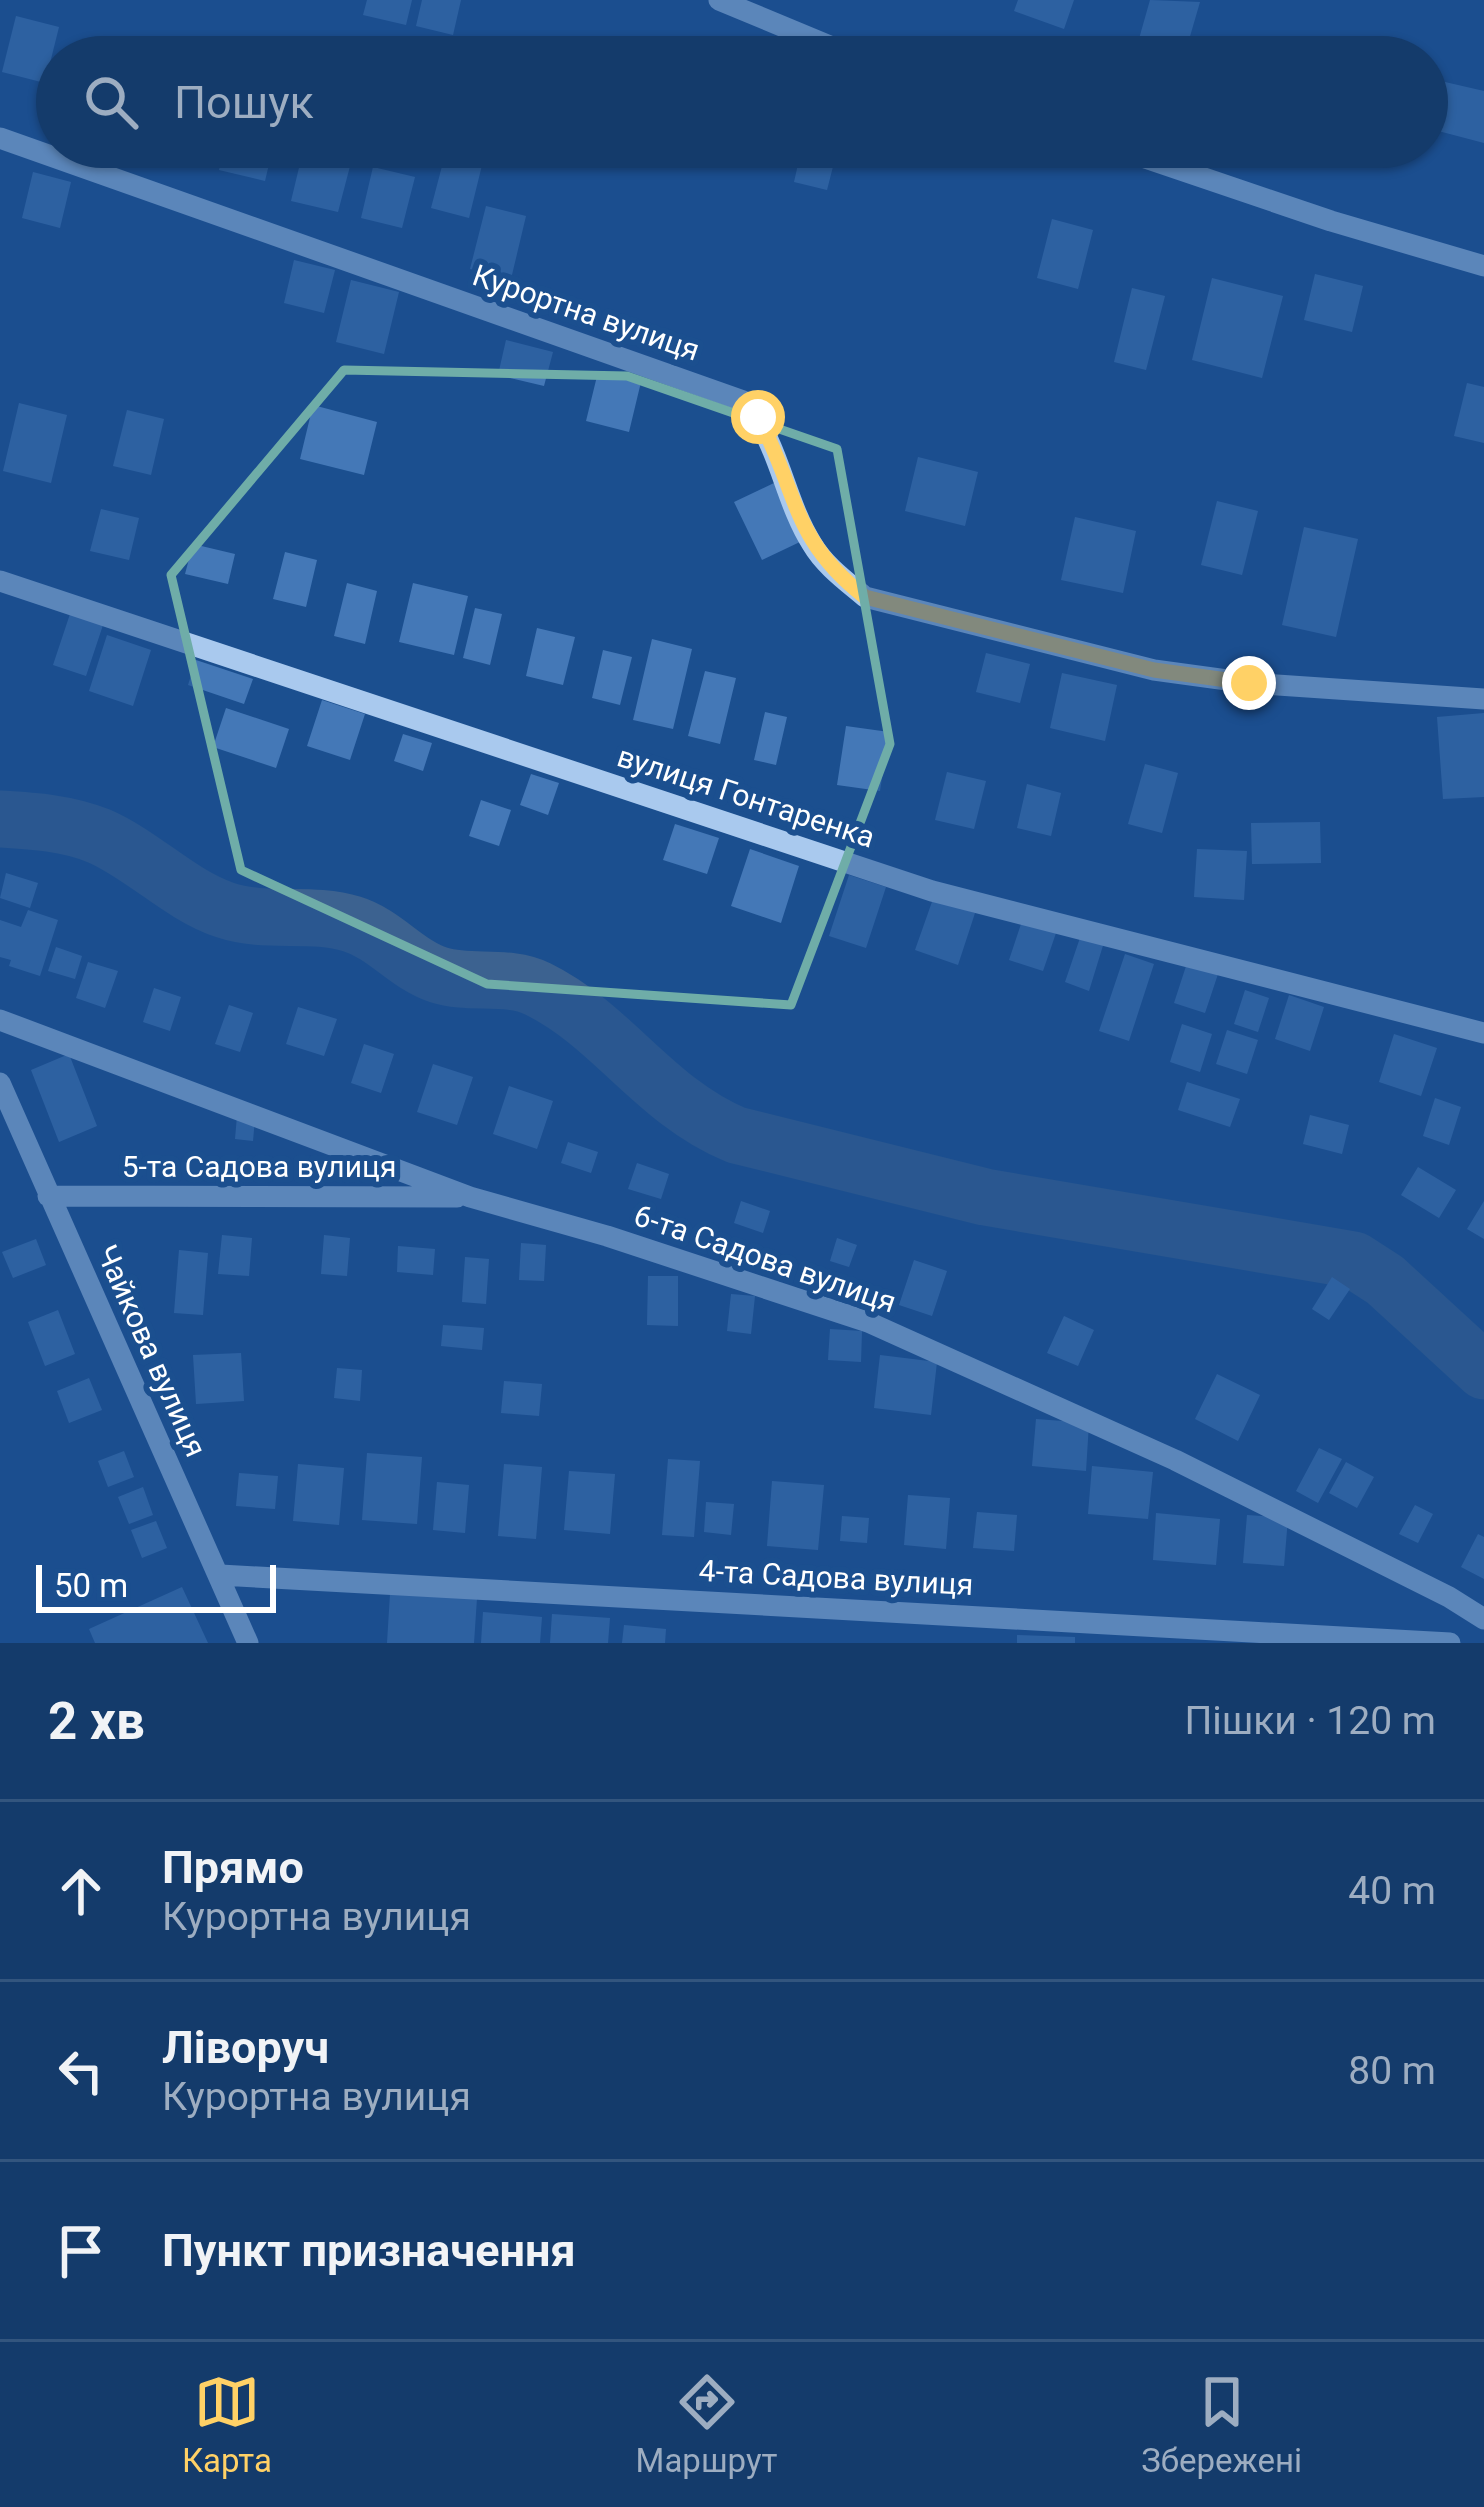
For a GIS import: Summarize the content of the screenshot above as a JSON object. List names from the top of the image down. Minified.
{"streets":{"street":["Курортна вулиця","вулиця Гонтаренка","5-та Садова вулиця","6-та Садова вулиця","Чайкова вулиця","4-та Садова вулиця"]},"crossings":[["5-та Садова вулиця","6-та Садова вулиця"],["5-та Садова вулиця","Чайкова вулиця"],["Чайкова вулиця","4-та Садова вулиця"]],"scale_bar":"50 m","page":{"search":"Пошук","scale":"50 m","heading":["2 хв","Пішки · 120 m"],"list":[["Прямо","Курортна вулиця","40 m"],["Ліворуч","Курортна вулиця","80 m"],"Пункт призначення"],"nav":["Карта","Маршрут","Збережені"]}}
